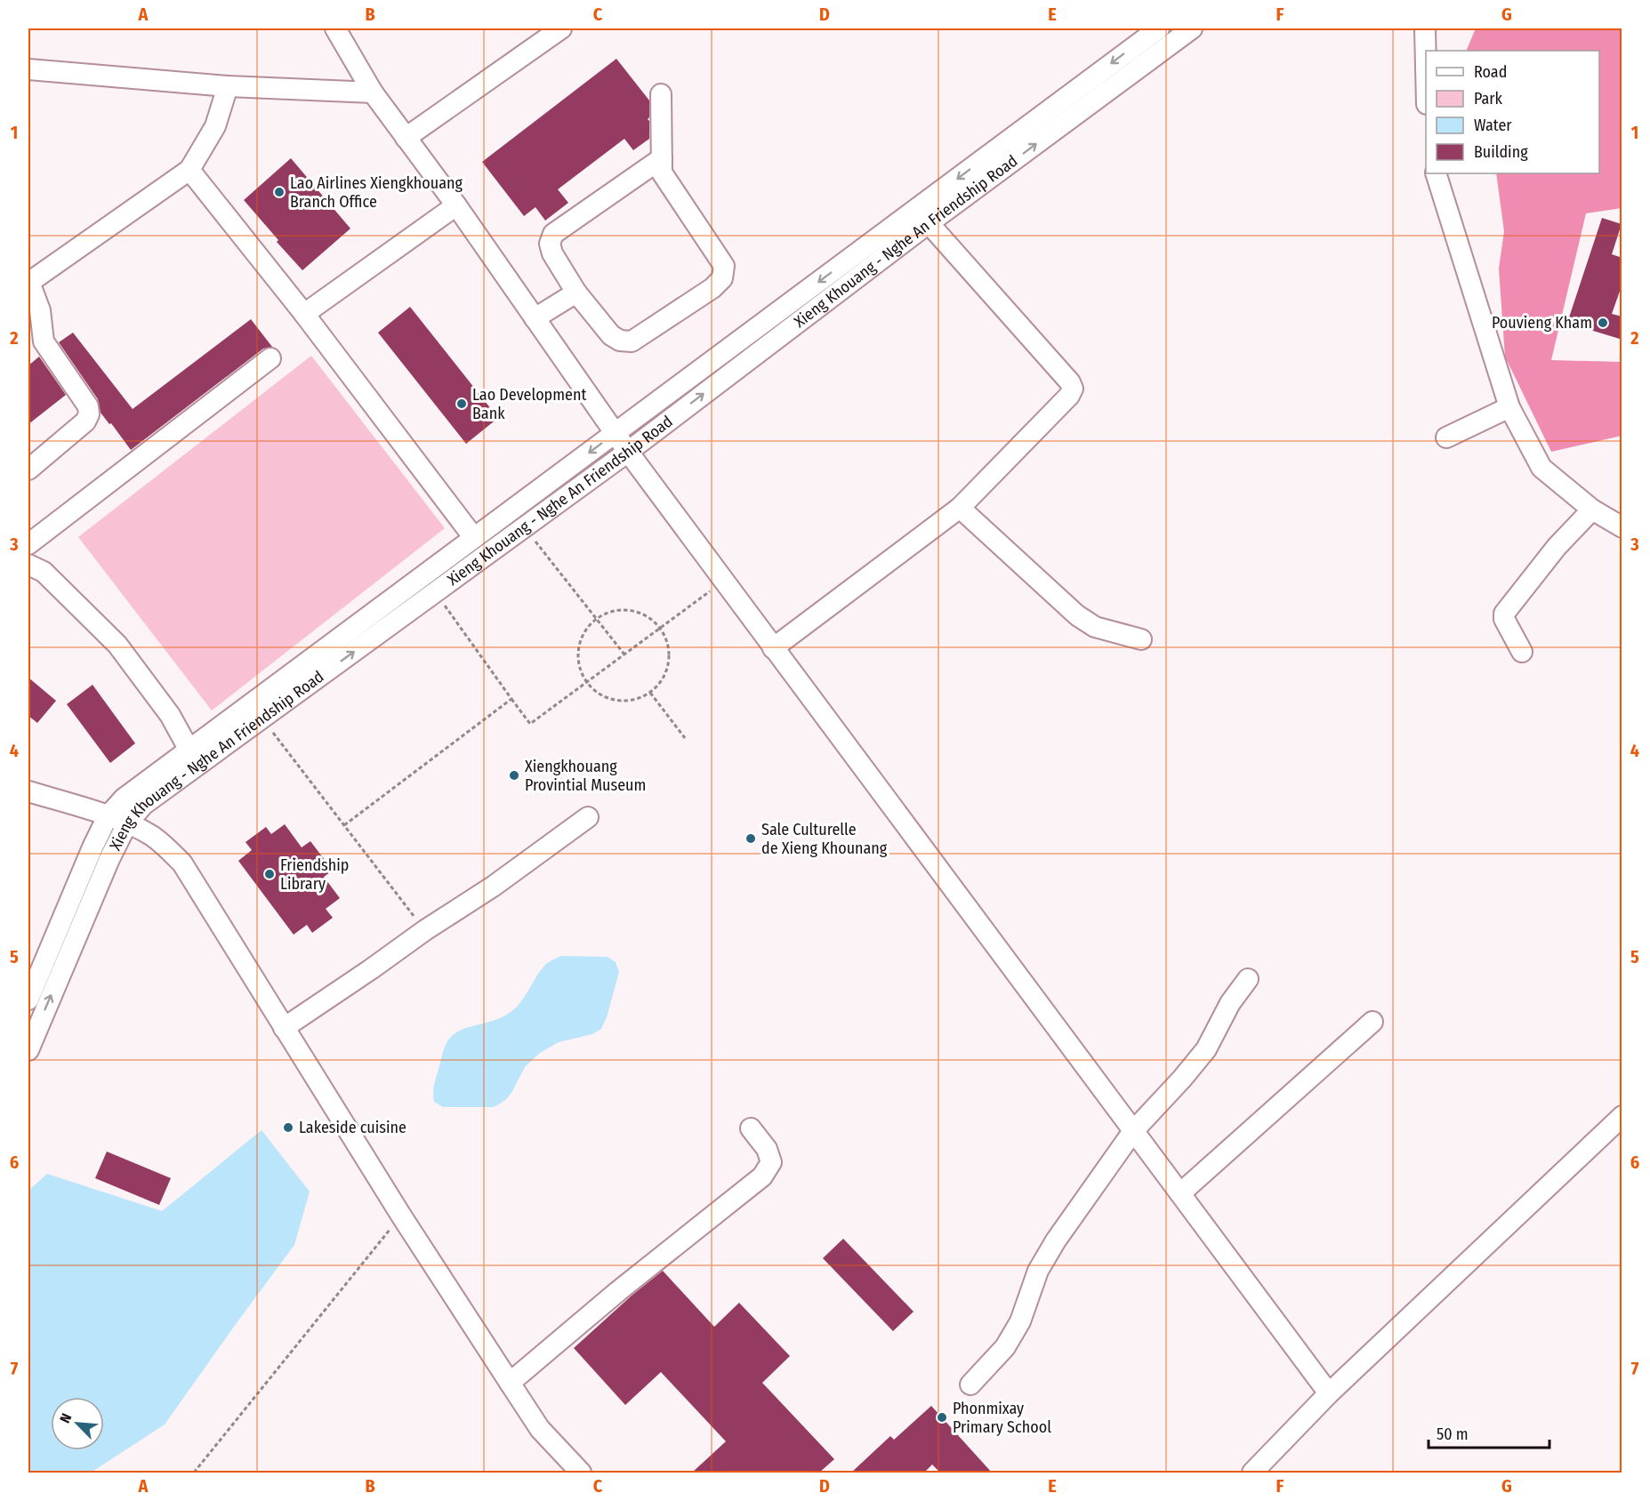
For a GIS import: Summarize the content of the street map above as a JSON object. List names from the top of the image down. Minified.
{"streets":{"street":["Xieng Khouang - Nghe An Friendship Road"]},"places":["Lao Airlines Xiengkhouang Branch Office","Pouvieng Kham","Lao Development Bank","Xiengkhouang Provintial Museum","Sale Culturelle de Xieng Khounang","Friendship Library","Lakeside cuisine","Phonmixay Primary School"],"legend":["Road","Park","Water","Building"],"scale_bar":"50 m","north":"top left","grid":{"columns":["A","B","C","D","E","F","G"],"rows":["1","2","3","4","5","6","7"]}}
